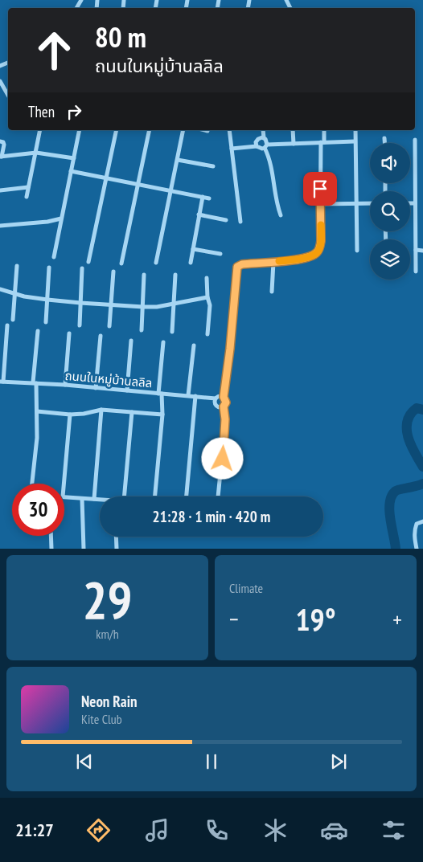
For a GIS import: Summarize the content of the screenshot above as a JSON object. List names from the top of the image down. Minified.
{"streets":{"street":["ถนนในหมู่บ้านลลิล"]},"page":{"turn":["80 m","ถนนในหมู่บ้านลลิล"],"then":"Then","limit":"30","trip":"21:28 · 1 min · 420 m","tile":[["29","km/h"],"Climate"],"heat":["−","19°","+"],"song":["Neon Rain","Kite Club"],"tabs":"21:27"}}
